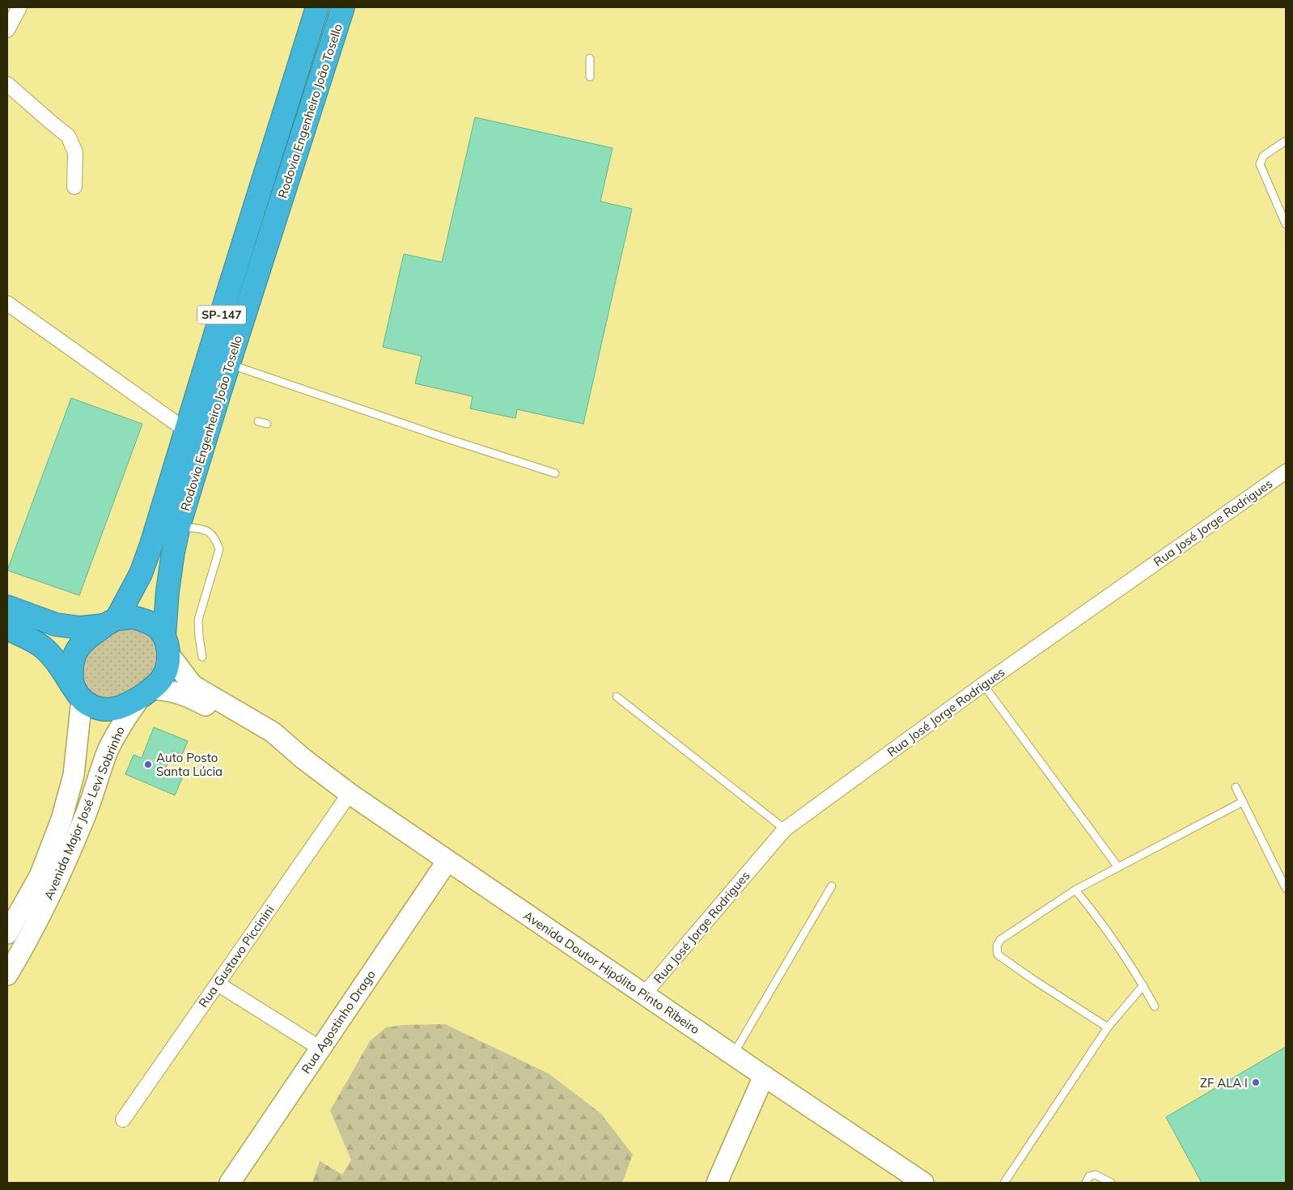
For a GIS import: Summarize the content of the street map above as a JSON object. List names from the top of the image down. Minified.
{"streets":{"highway":["Rodovia Engenheiro João Tosello","SP-147"],"main road":["Avenida Major José Levi Sobrinho","Avenida Doutor Hipólito Pinto Ribeiro","Rua Agostinho Drago"],"street":["Rua José Jorge Rodrigues","Rua Gustavo Piccinini"]},"crossings":[["Rodovia Engenheiro João Tosello","Avenida Major José Levi Sobrinho"],["Rodovia Engenheiro João Tosello","Avenida Doutor Hipólito Pinto Ribeiro"],["Rua José Jorge Rodrigues","Avenida Doutor Hipólito Pinto Ribeiro"],["Avenida Major José Levi Sobrinho","Avenida Doutor Hipólito Pinto Ribeiro"],["Rua Gustavo Piccinini","Avenida Doutor Hipólito Pinto Ribeiro"],["Avenida Doutor Hipólito Pinto Ribeiro","Rua Agostinho Drago"]],"places":["Auto Posto Santa Lúcia","ZF ALA I"]}
